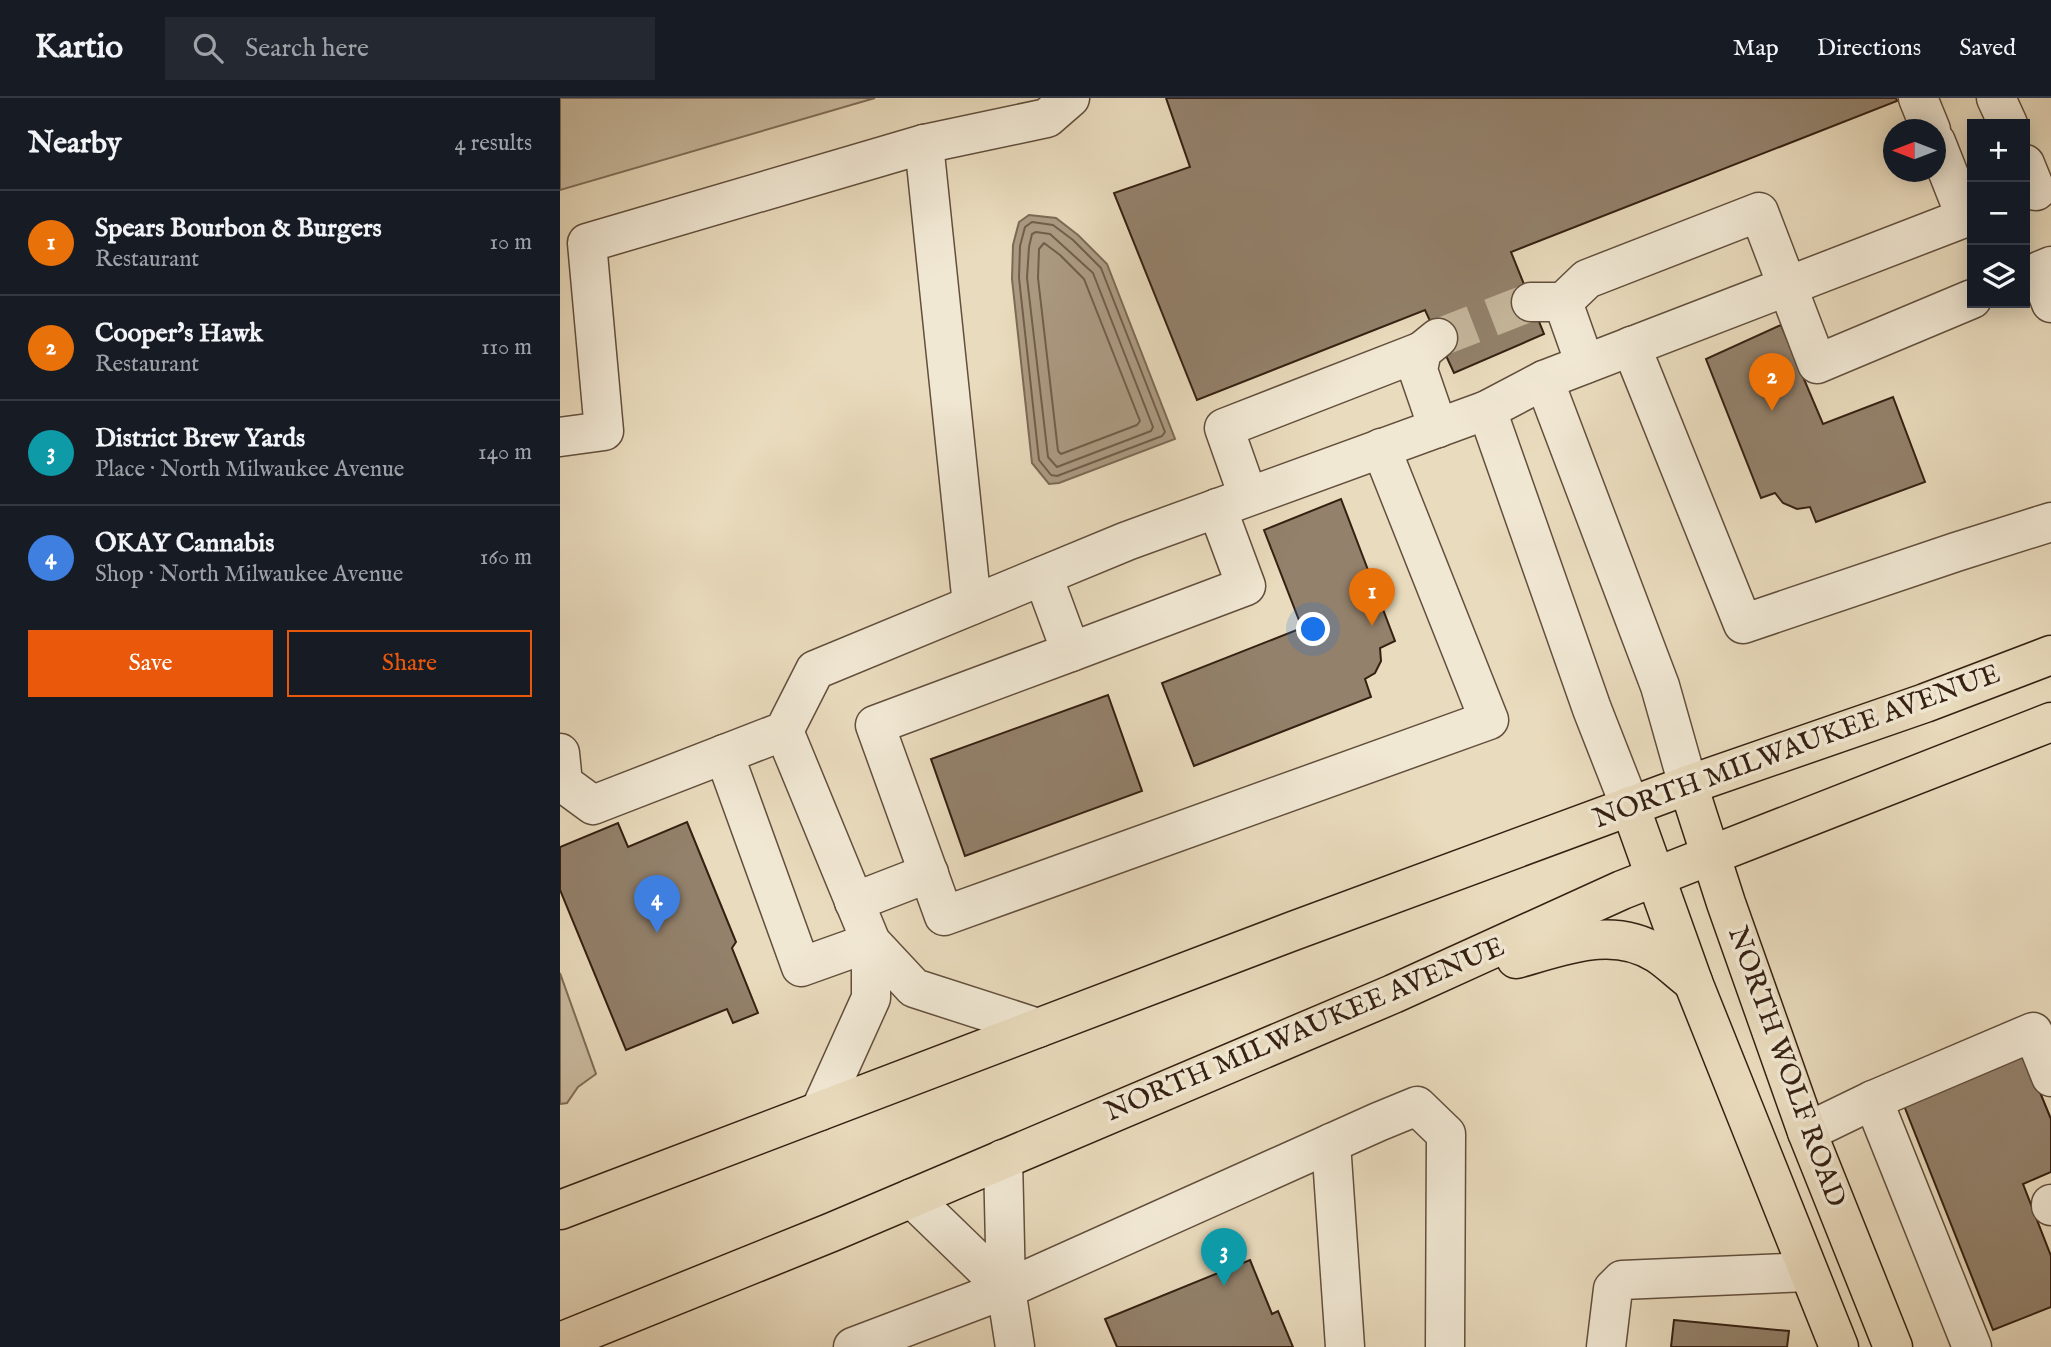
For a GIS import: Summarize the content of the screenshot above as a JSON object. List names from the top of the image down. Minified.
{"streets":{"main road":["NORTH MILWAUKEE AVENUE","NORTH WOLF ROAD"]},"crossings":[["NORTH MILWAUKEE AVENUE","NORTH WOLF ROAD"]],"north":"left","page":{"header":"Kartio","search":"Search here","nav":["Map","Directions","Saved"],"heading":["Nearby","4 results"],"map_buttons":["+","−"],"list":[{"mark":"1","name":"Spears Bourbon & Burgers","note":"Restaurant","value":"10 m"},{"mark":"2","name":"Cooper's Hawk","note":"Restaurant","value":"110 m"},{"mark":"3","name":"District Brew Yards","note":"Place · North Milwaukee Avenue","value":"140 m"},{"mark":"4","name":"OKAY Cannabis","note":"Shop · North Milwaukee Avenue","value":"160 m"}],"pins":["2","1","4","3"],"buttons":["Save","Share"]}}
